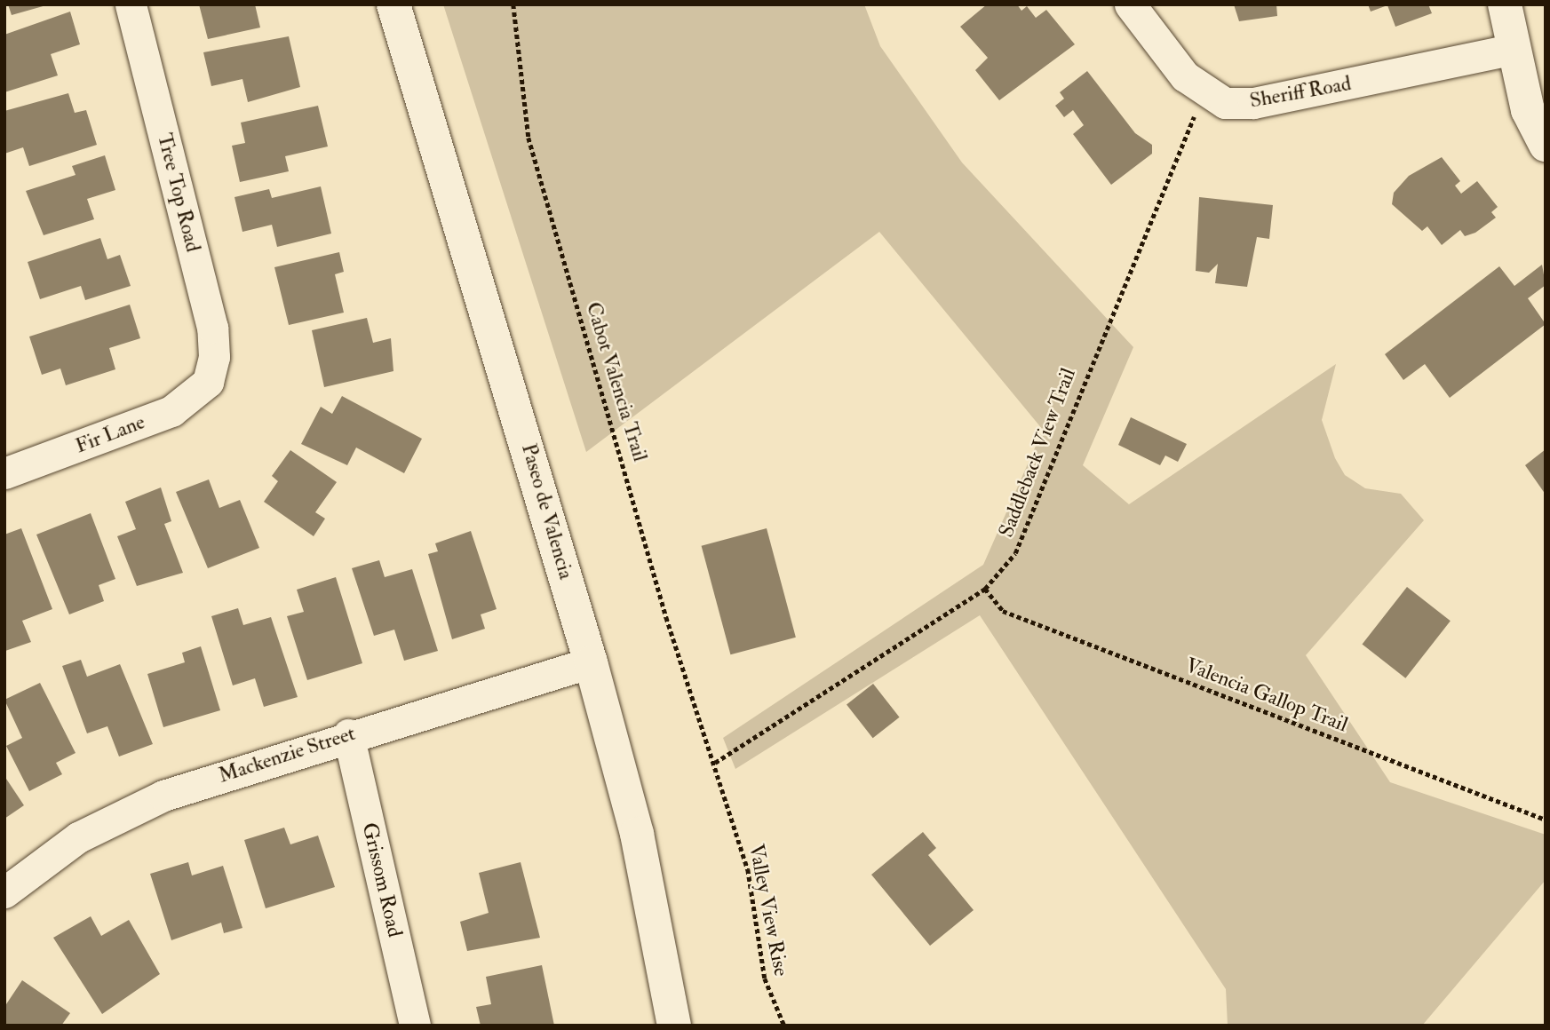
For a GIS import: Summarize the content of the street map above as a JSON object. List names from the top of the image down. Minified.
{"streets":{"main road":["Paseo de Valencia"],"street":["Sheriff Road","Tree Top Road","Fir Lane","Mackenzie Street","Grissom Road"],"path":["Cabot Valencia Trail","Saddleback View Trail","Valencia Gallop Trail","Valley View Rise"]},"crossings":[["Sheriff Road","Saddleback View Trail"],["Tree Top Road","Fir Lane"],["Cabot Valencia Trail","Saddleback View Trail"],["Cabot Valencia Trail","Valley View Rise"],["Saddleback View Trail","Valencia Gallop Trail"],["Saddleback View Trail","Valley View Rise"],["Paseo de Valencia","Mackenzie Street"],["Mackenzie Street","Grissom Road"]]}
